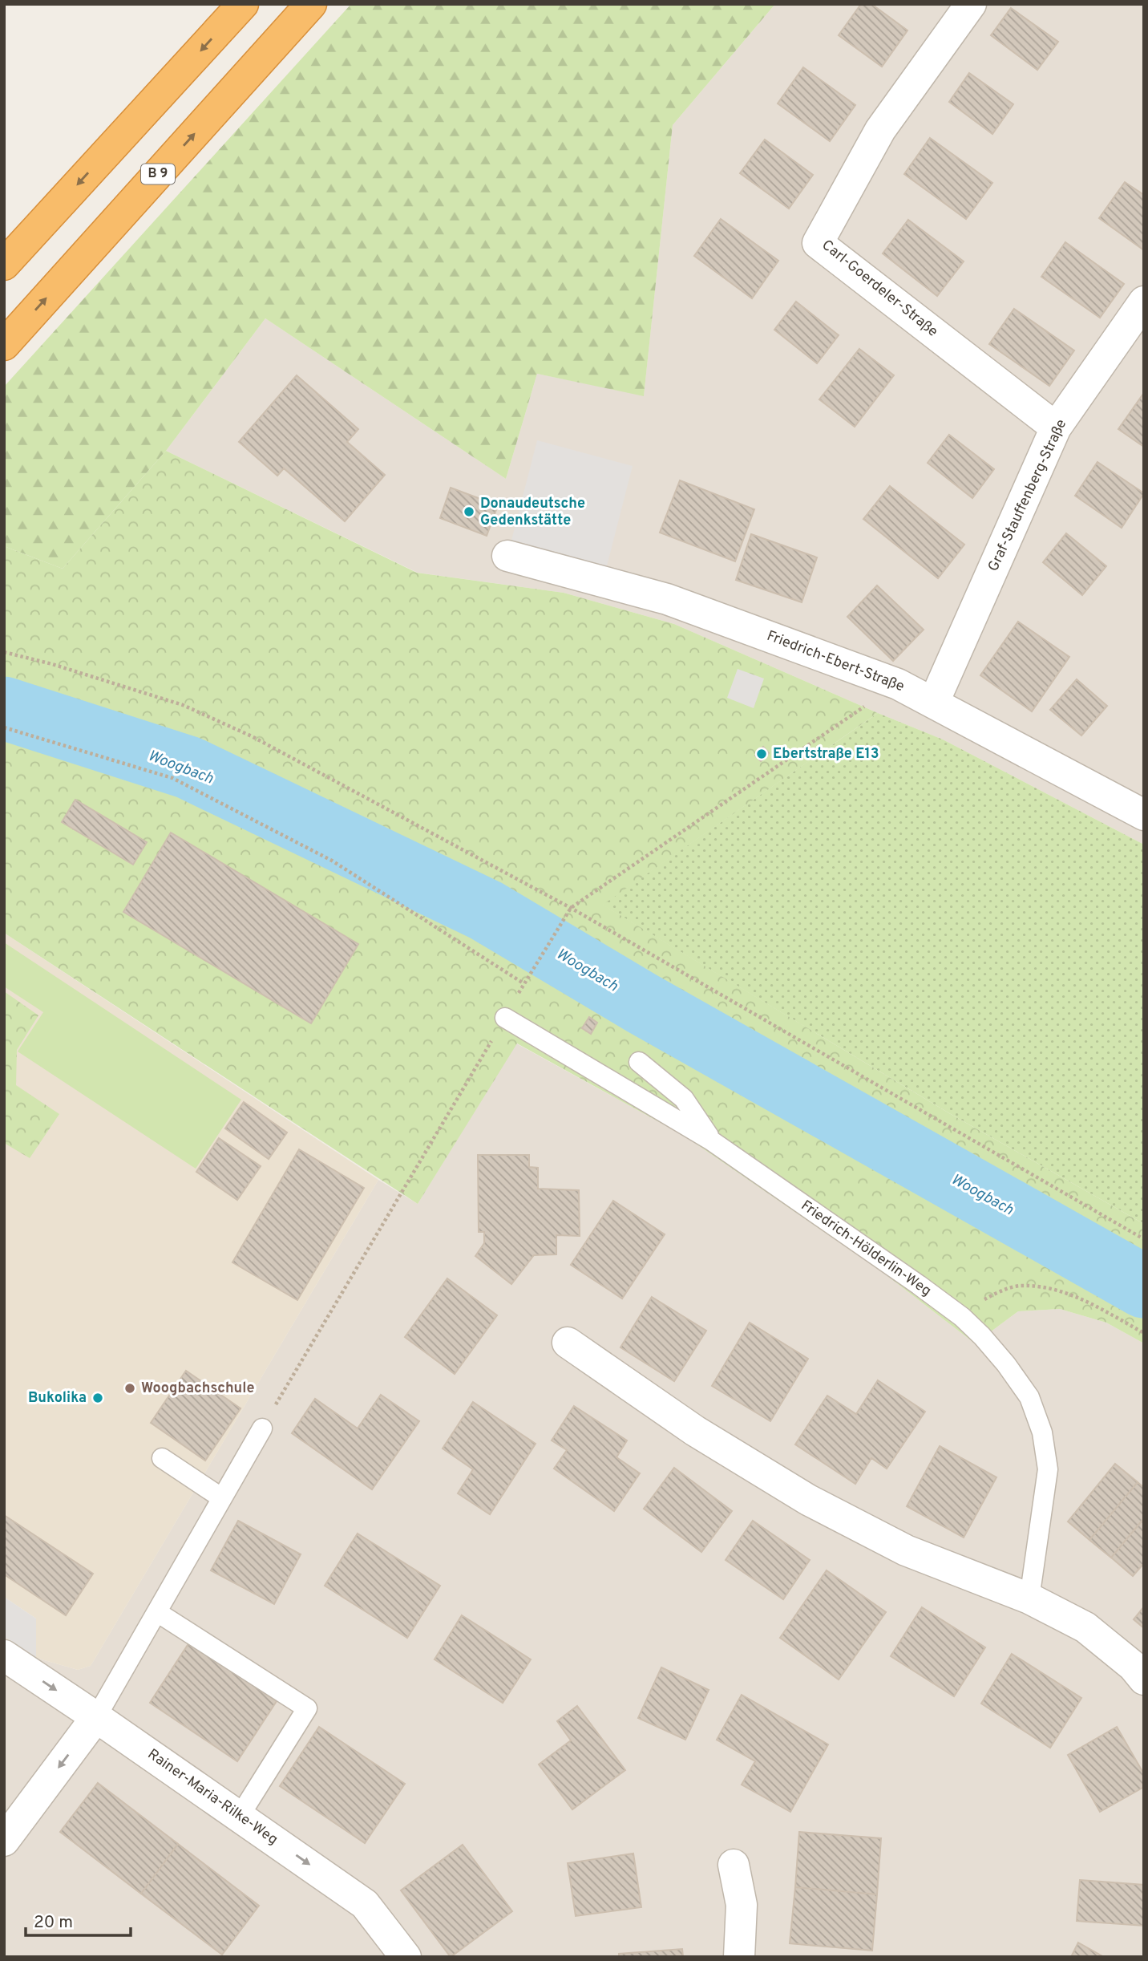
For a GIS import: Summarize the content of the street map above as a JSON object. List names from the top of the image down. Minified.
{"streets":{"highway":["B 9"],"street":["Carl-Goerdeler-Straße","Graf-Stauffenberg-Straße","Friedrich-Ebert-Straße","Rainer-Maria-Rilke-Weg"],"lane":["Friedrich-Hölderlin-Weg"]},"crossings":[["Carl-Goerdeler-Straße","Graf-Stauffenberg-Straße"],["Graf-Stauffenberg-Straße","Friedrich-Ebert-Straße"]],"one_way":["Rainer-Maria-Rilke-Weg"],"water":["Woogbach"],"places":["Donaudeutsche Gedenkstätte","Ebertstraße E13","Woogbachschule","Bukolika"],"scale_bar":"20 m"}
